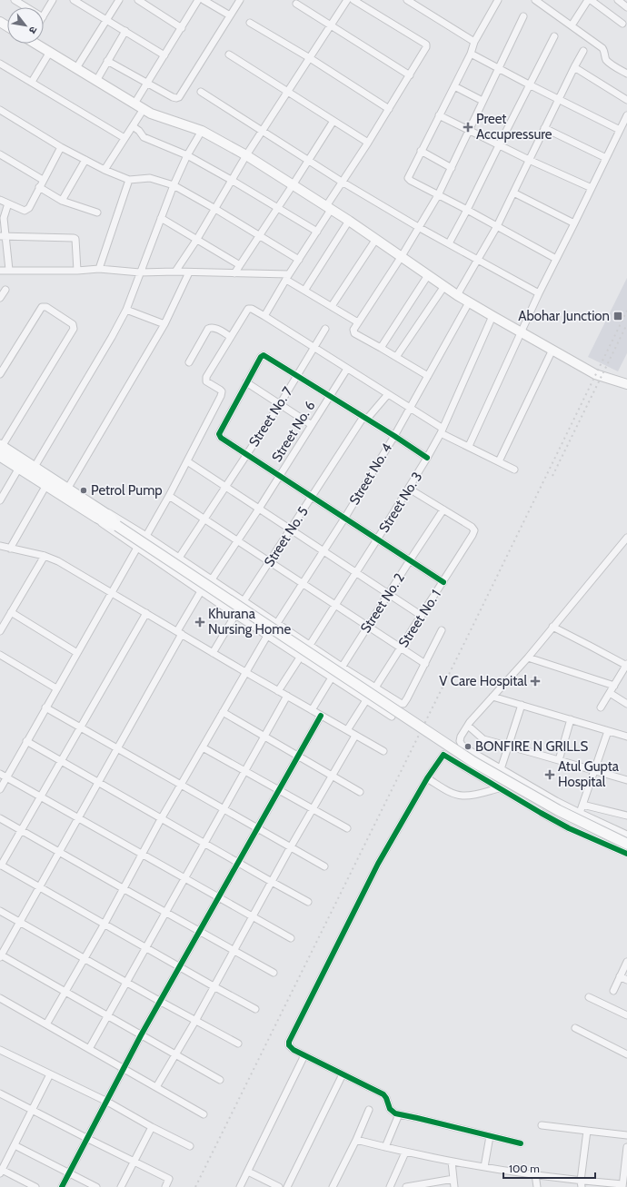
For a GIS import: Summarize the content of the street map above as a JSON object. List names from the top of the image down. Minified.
{"streets":{"street":["Street No. 7","Street No. 6","Street No. 4","Street No. 3","Street No. 5","Street No. 2","Street No. 1"]},"crossings":[["Street No. 2","Street No. 1"]],"places":{"health":["Preet Accupressure","Khurana Nursing Home","V Care Hospital","Atul Gupta Hospital"],"transit":["Abohar Junction"],"other":["Petrol Pump","BONFIRE N GRILLS"]},"scale_bar":"100 m","north":"bottom right"}
